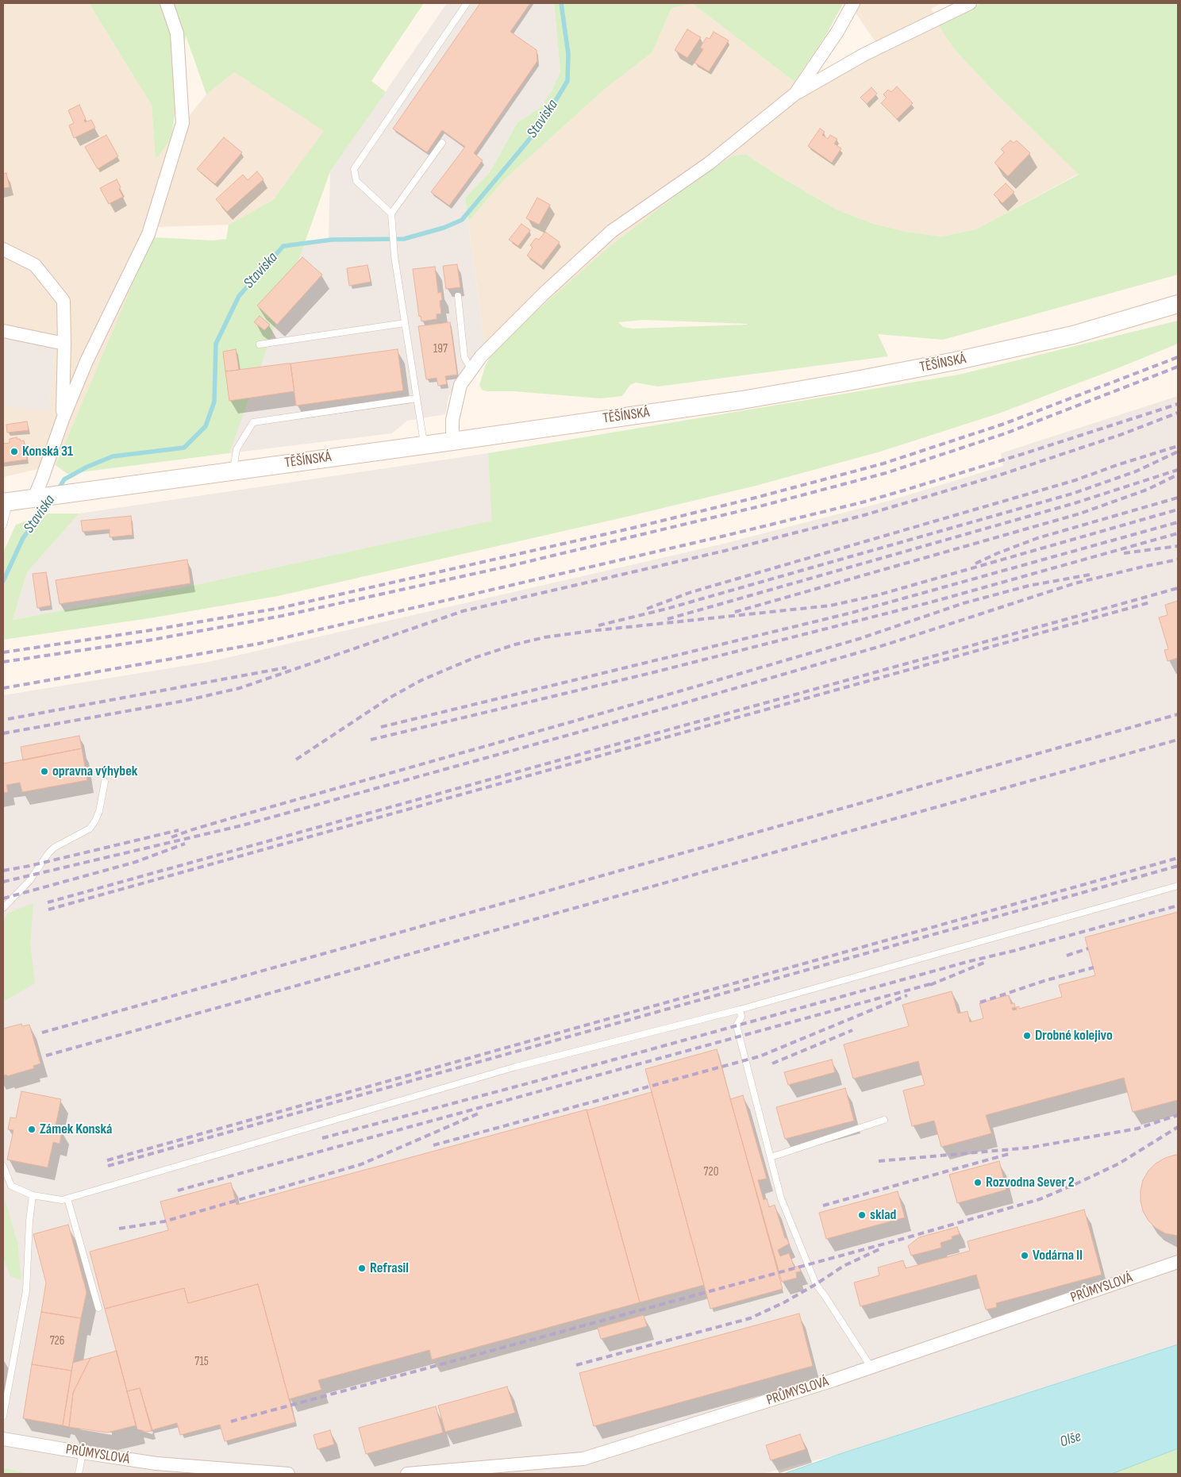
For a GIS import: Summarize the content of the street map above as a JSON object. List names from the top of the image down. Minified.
{"streets":{"main road":["TĚŠÍNSKÁ"],"street":["PRŮMYSLOVÁ"]},"water":["Staviska","Olše"],"places":["Konská 31","opravna výhybek","Drobné kolejivo","Zámek Konská","Rozvodna Sever 2","sklad","Vodárna II","Refrasil"],"house_numbers":["197","720","726","715"]}
